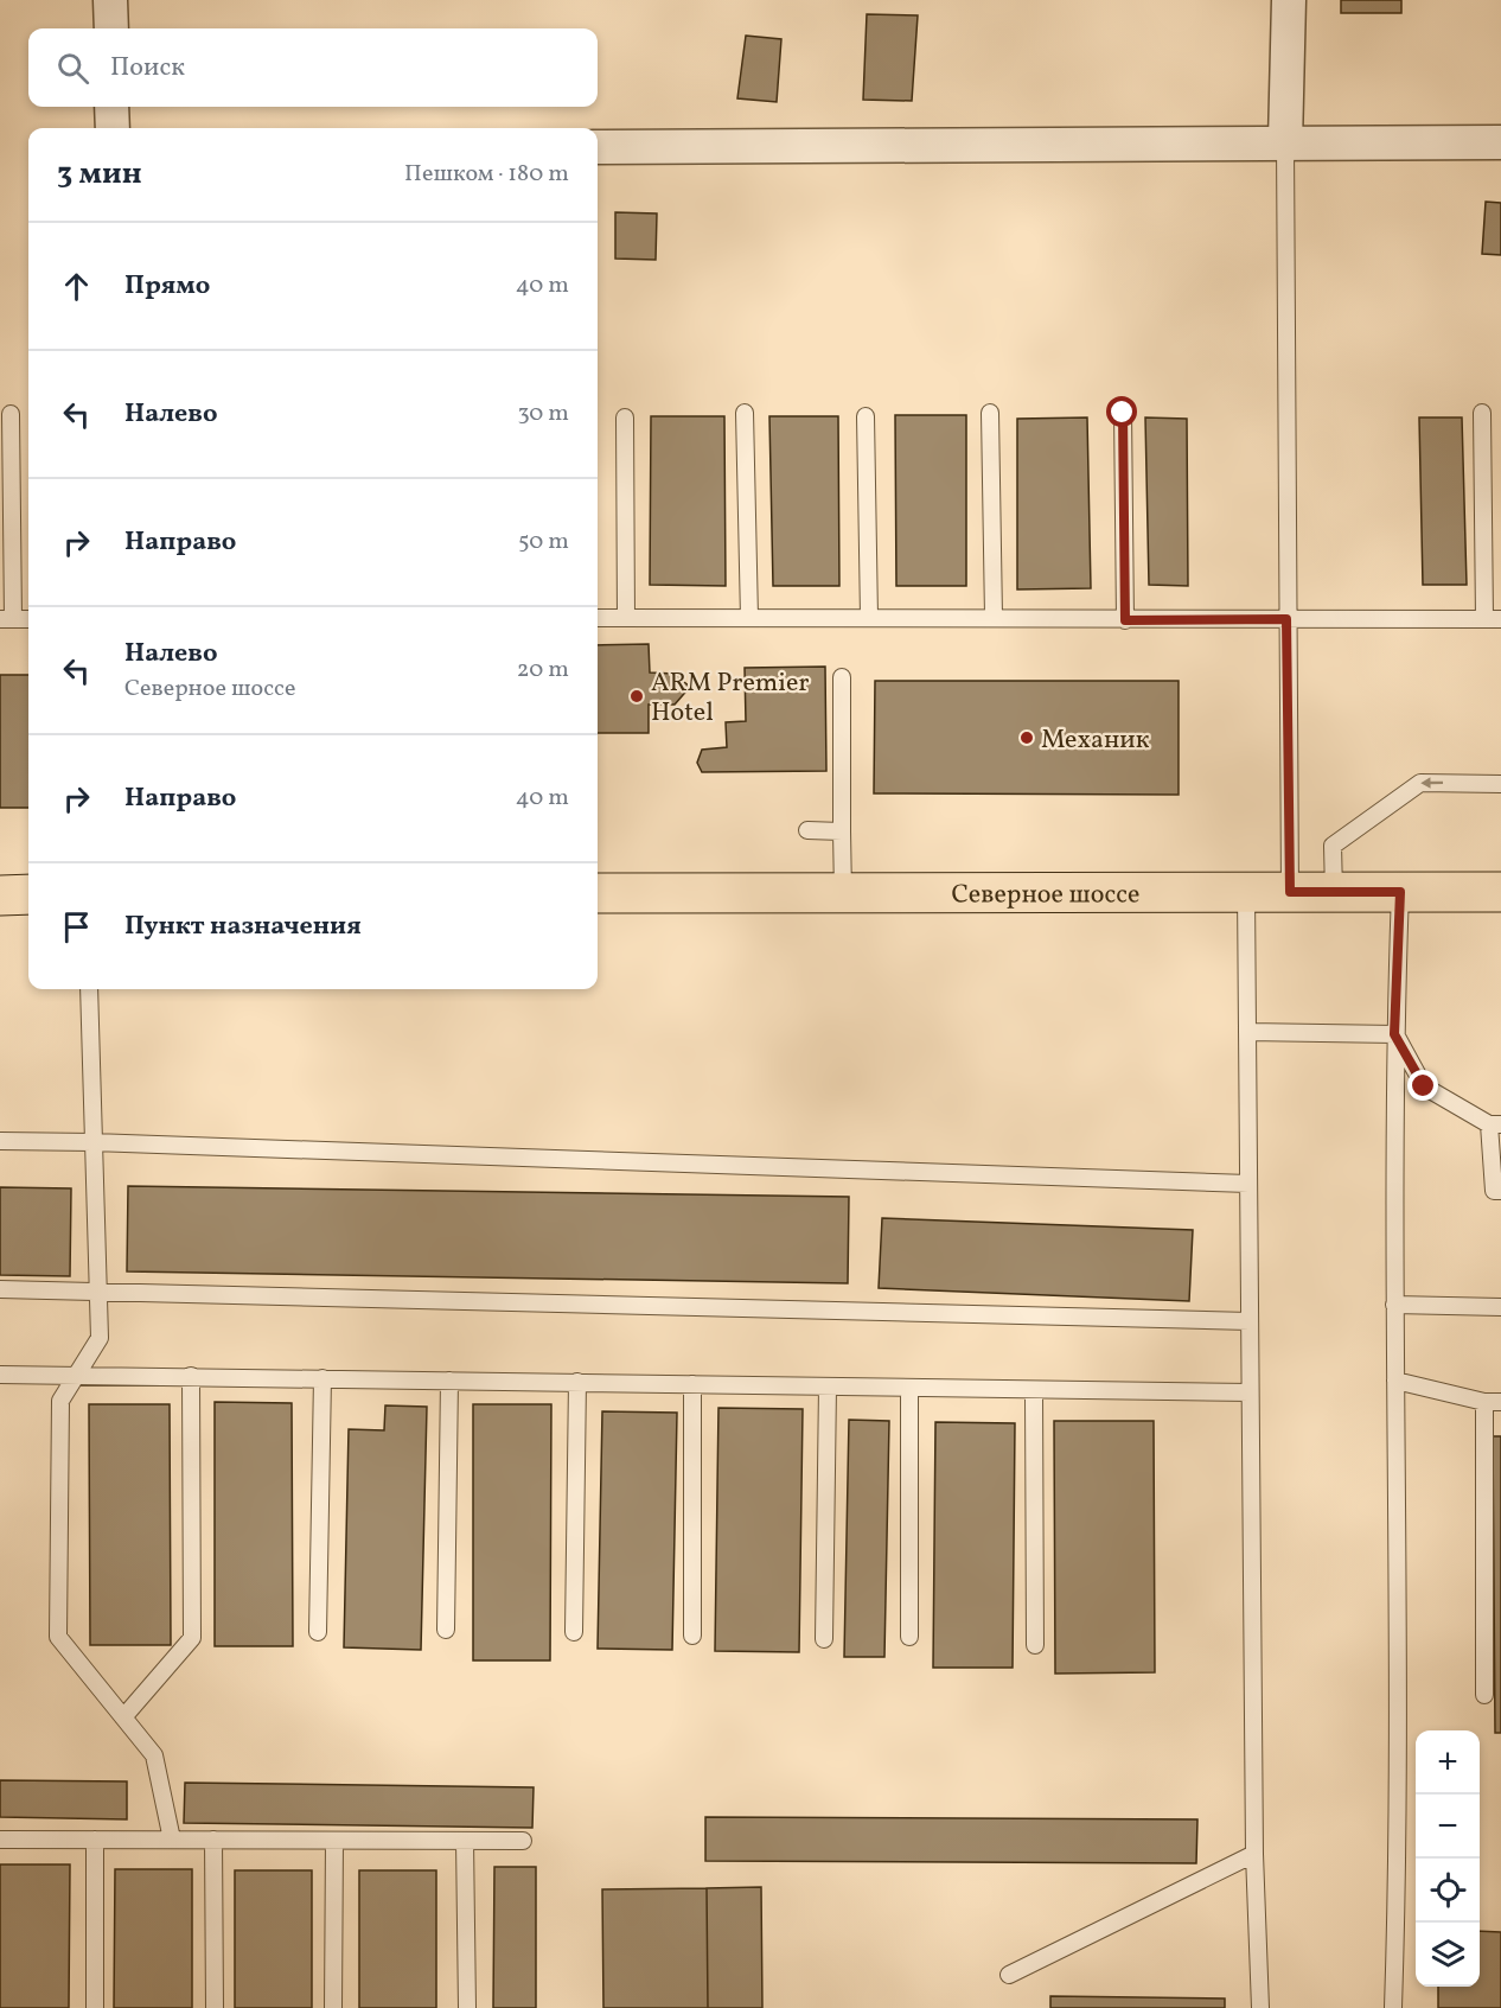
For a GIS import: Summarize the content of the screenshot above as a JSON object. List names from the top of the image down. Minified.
{"streets":{"main road":["Северное шоссе"]},"places":["ARM Premier Hotel","Механик"],"page":{"search":"Поиск","heading":["3 мин","Пешком · 180 m"],"list":[["Прямо","40 m"],["Налево","30 m"],["Направо","50 m"],["Налево","Северное шоссе","20 m"],["Направо","40 m"],"Пункт назначения"],"map_buttons":["+","−"]}}
